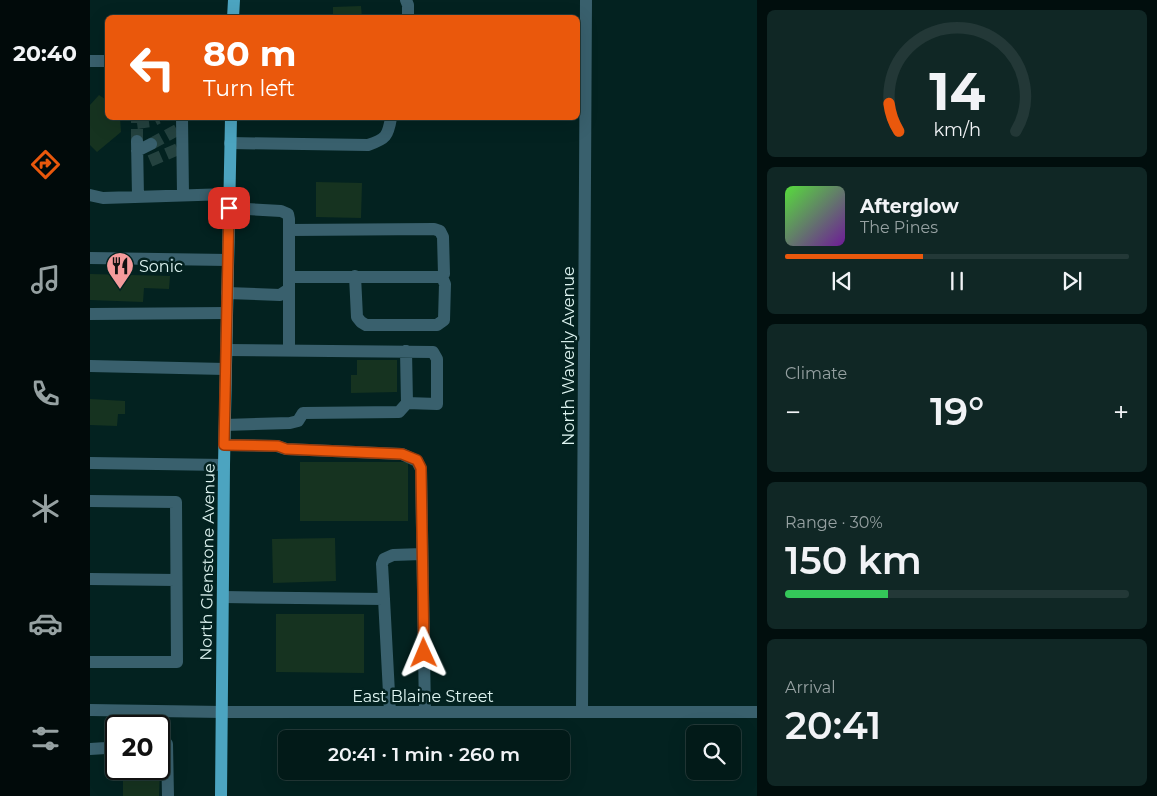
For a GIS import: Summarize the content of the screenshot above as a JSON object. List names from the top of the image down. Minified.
{"streets":{"main road":["North Glenstone Avenue"],"street":["North Waverly Avenue","East Blaine Street"]},"crossings":[["North Waverly Avenue","East Blaine Street"],["North Glenstone Avenue","East Blaine Street"]],"places":{"restaurant":["Sonic"]},"page":{"tabs":"20:40","turn":["80 m","Turn left"],"song":["Afterglow","The Pines"],"tile":["Climate",["Range · 30%","150 km"],["Arrival","20:41"]],"heat":["−","19°","+"],"limit":"20","trip":"20:41 · 1 min · 260 m","gauge":["14","km/h"]}}
